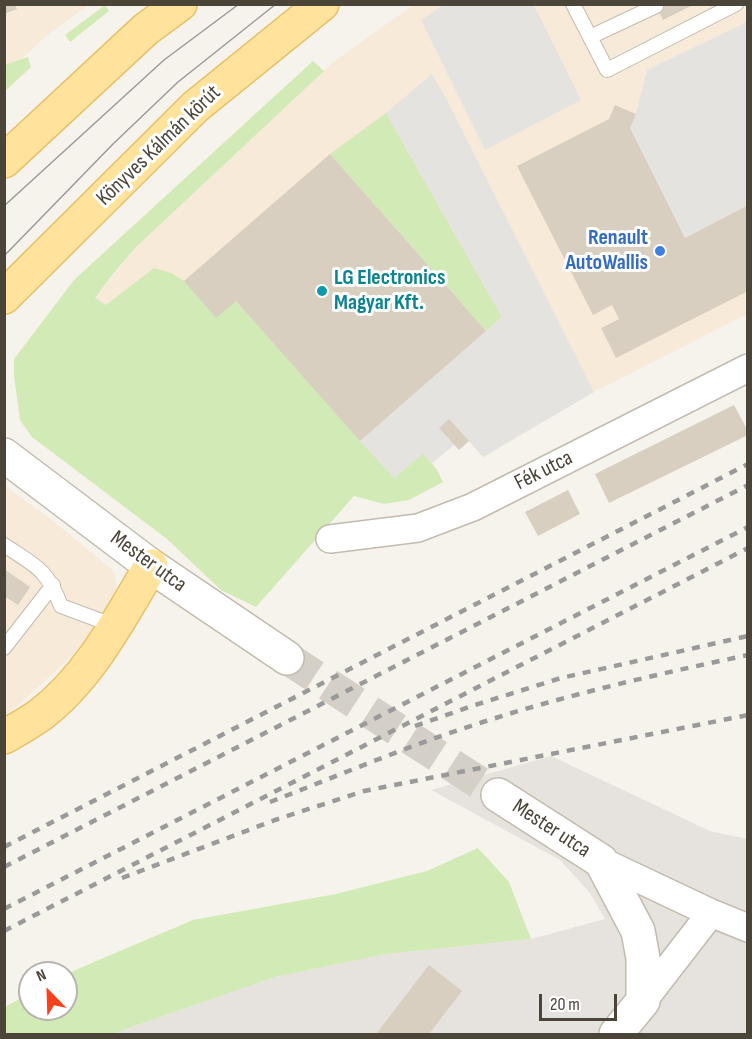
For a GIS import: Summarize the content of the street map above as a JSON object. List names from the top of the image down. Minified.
{"streets":{"main road":["Könyves Kálmán körút"],"street":["Fék utca","Mester utca"]},"places":["Renault AutoWallis","LG Electronics Magyar Kft."],"scale_bar":"20 m","north":"top left"}
